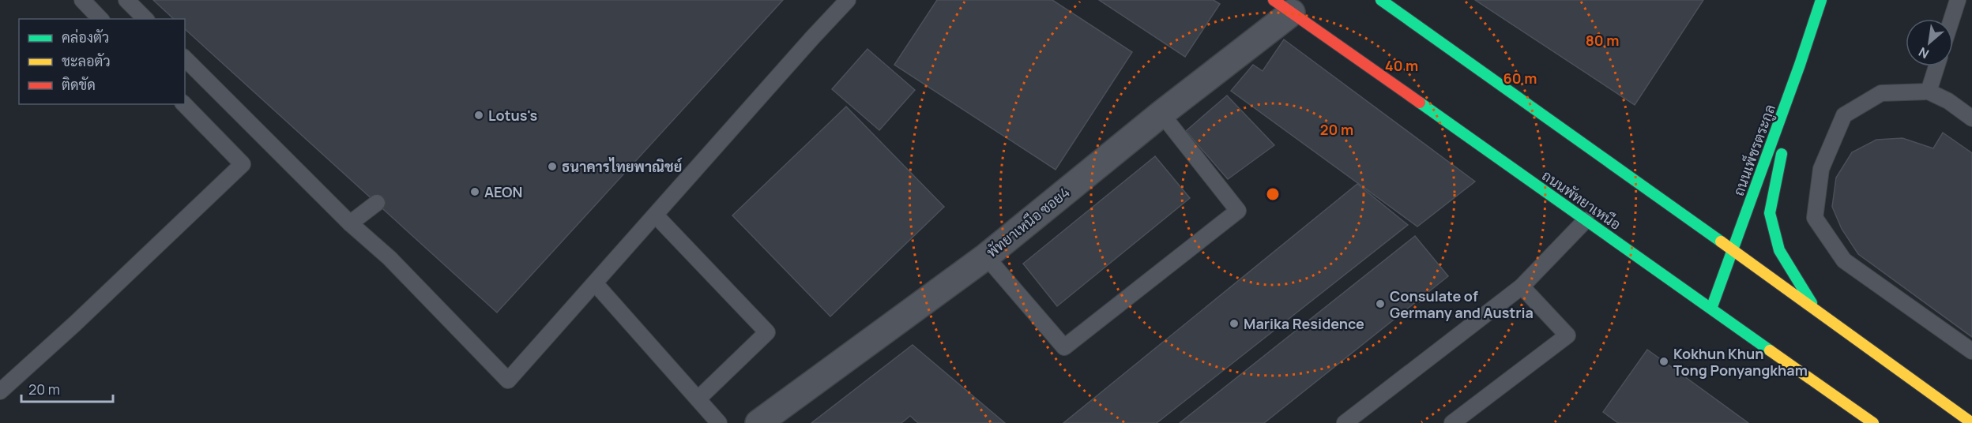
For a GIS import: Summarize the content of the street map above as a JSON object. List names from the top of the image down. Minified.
{"streets":{"main road":["ถนนเพ็ชรตระกูล","ถนนพัทยาเหนือ"],"street":["พัทยาเหนือ ซอย4"]},"crossings":[["ถนนเพ็ชรตระกูล","ถนนพัทยาเหนือ"],["ถนนพัทยาเหนือ","พัทยาเหนือ ซอย4"]],"places":["Lotus's","ธนาคารไทยพาณิชย์","AEON","Consulate of Germany and Austria","Marika Residence","Kokhun Khun Tong Ponyangkham"],"legend":["คล่องตัว","ชะลอตัว","ติดขัด"],"scale_bar":"20 m","north":"bottom left","rings":["80 m","40 m","60 m","20 m"]}
